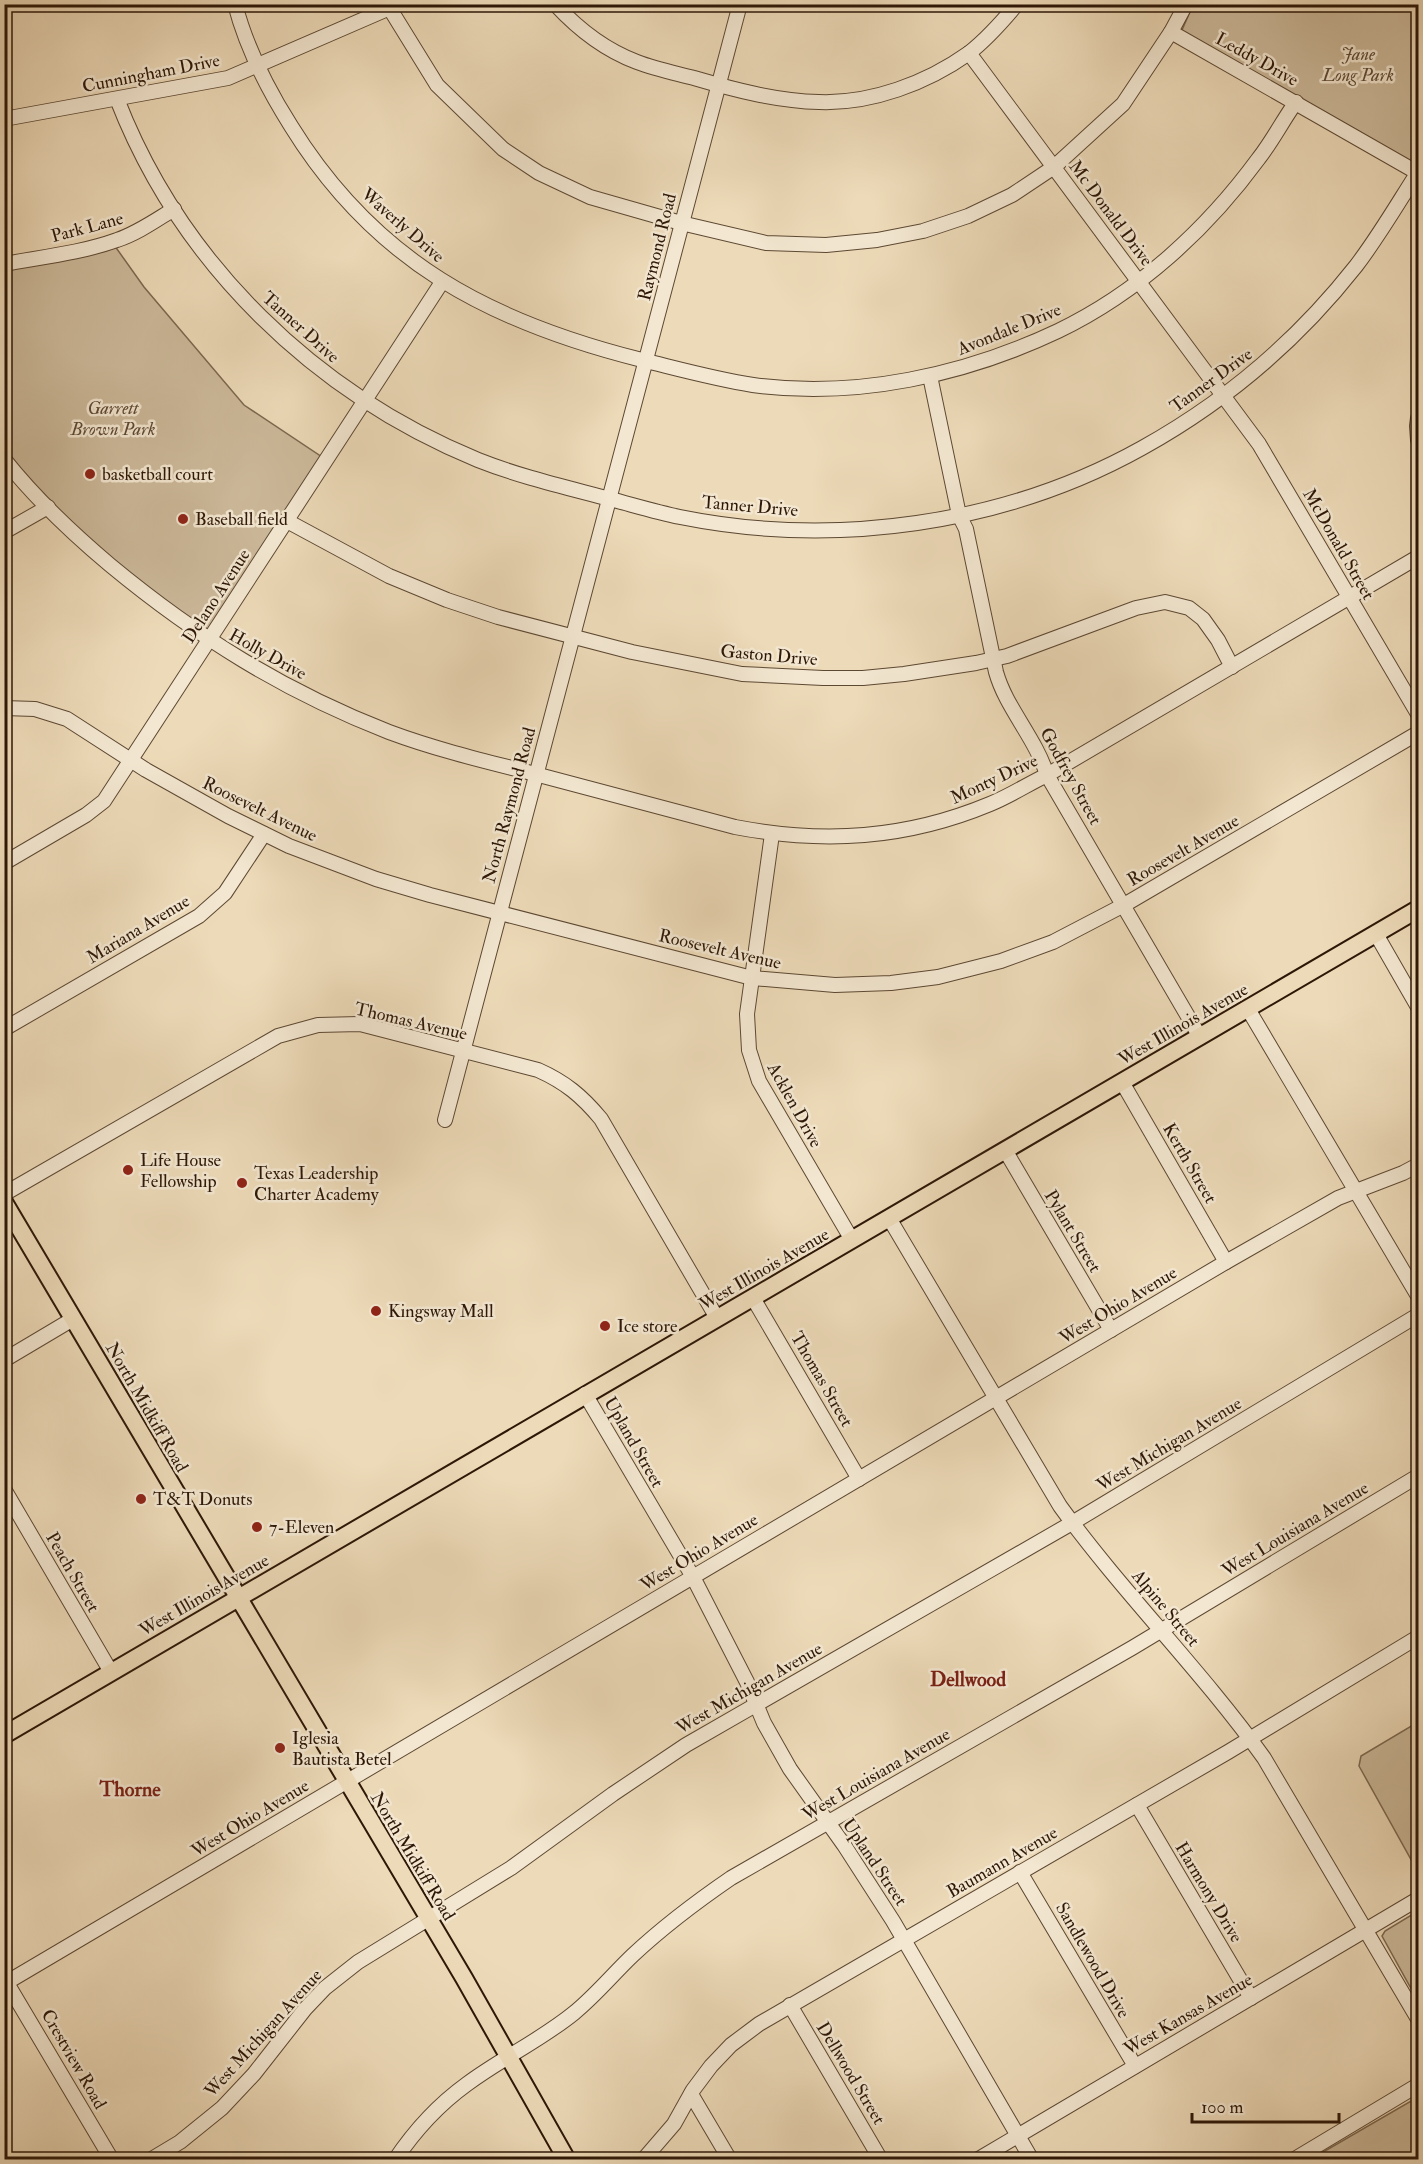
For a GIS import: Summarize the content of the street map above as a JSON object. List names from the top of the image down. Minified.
{"streets":{"main road":["West Illinois Avenue","North Midkiff Road"],"street":["Leddy Drive","Cunningham Drive","Mc Donald Drive","Waverly Drive","Park Lane","Raymond Road","Tanner Drive","Avondale Drive","McDonald Street","Delano Avenue","Holly Drive","Gaston Drive","Godfrey Street","Monty Drive","North Raymond Road","Roosevelt Avenue","Mariana Avenue","Thomas Avenue","Acklen Drive","Kerth Street","Pylant Street","West Ohio Avenue","Thomas Street","Upland Street","West Michigan Avenue","West Louisiana Avenue","Peach Street","Alpine Street","Baumann Avenue","Harmony Drive","Sandlewood Drive","West Kansas Avenue","Crestview Road","Dellwood Street"]},"crossings":[["Leddy Drive","Tanner Drive"],["Leddy Drive","Avondale Drive"],["Cunningham Drive","Waverly Drive"],["Cunningham Drive","Tanner Drive"],["Mc Donald Drive","Tanner Drive"],["Mc Donald Drive","Avondale Drive"],["Mc Donald Drive","McDonald Street"],["Waverly Drive","Raymond Road"],["Waverly Drive","Avondale Drive"],["Waverly Drive","Delano Avenue"],["Park Lane","Tanner Drive"],["Raymond Road","Tanner Drive"],["Raymond Road","Avondale Drive"],["Raymond Road","North Raymond Road"],["Tanner Drive","McDonald Street"],["Tanner Drive","Delano Avenue"],["Tanner Drive","Godfrey Street"],["Tanner Drive","North Raymond Road"],["McDonald Street","Monty Drive"],["Delano Avenue","Holly Drive"],["Delano Avenue","Gaston Drive"],["Delano Avenue","Roosevelt Avenue"],["Holly Drive","Monty Drive"],["Holly Drive","North Raymond Road"],["Gaston Drive","Godfrey Street"],["Gaston Drive","Monty Drive"],["Gaston Drive","North Raymond Road"],["Godfrey Street","Monty Drive"],["Godfrey Street","Roosevelt Avenue"],["Godfrey Street","West Illinois Avenue"],["Monty Drive","North Raymond Road"],["Monty Drive","Acklen Drive"],["North Raymond Road","Roosevelt Avenue"],["North Raymond Road","Thomas Avenue"],["Roosevelt Avenue","Mariana Avenue"],["Roosevelt Avenue","Acklen Drive"],["Thomas Avenue","West Illinois Avenue"],["West Illinois Avenue","Acklen Drive"],["West Illinois Avenue","Kerth Street"],["West Illinois Avenue","Pylant Street"],["West Illinois Avenue","Thomas Street"],["West Illinois Avenue","North Midkiff Road"],["West Illinois Avenue","Upland Street"],["West Illinois Avenue","Peach Street"],["West Illinois Avenue","Alpine Street"],["Kerth Street","West Ohio Avenue"],["Pylant Street","West Ohio Avenue"],["West Ohio Avenue","Thomas Street"],["West Ohio Avenue","North Midkiff Road"],["West Ohio Avenue","Upland Street"],["West Ohio Avenue","Alpine Street"],["West Ohio Avenue","Crestview Road"],["North Midkiff Road","West Michigan Avenue"],["North Midkiff Road","West Louisiana Avenue"],["Upland Street","West Michigan Avenue"],["Upland Street","West Louisiana Avenue"],["Upland Street","Baumann Avenue"],["Upland Street","West Kansas Avenue"],["West Michigan Avenue","Alpine Street"],["West Louisiana Avenue","Alpine Street"],["Alpine Street","Baumann Avenue"],["Alpine Street","West Kansas Avenue"],["Baumann Avenue","Harmony Drive"],["Baumann Avenue","Sandlewood Drive"],["Baumann Avenue","Dellwood Street"],["Harmony Drive","West Kansas Avenue"],["Sandlewood Drive","West Kansas Avenue"]],"districts":["Dellwood","Thorne"],"parks":["Jane Long Park","Garrett Brown Park"],"places":["basketball court","Baseball field","Life House Fellowship","Texas Leadership Charter Academy","Kingsway Mall","Ice store","T&T Donuts","7-Eleven","Iglesia Bautista Betel"],"scale_bar":"100 m"}
